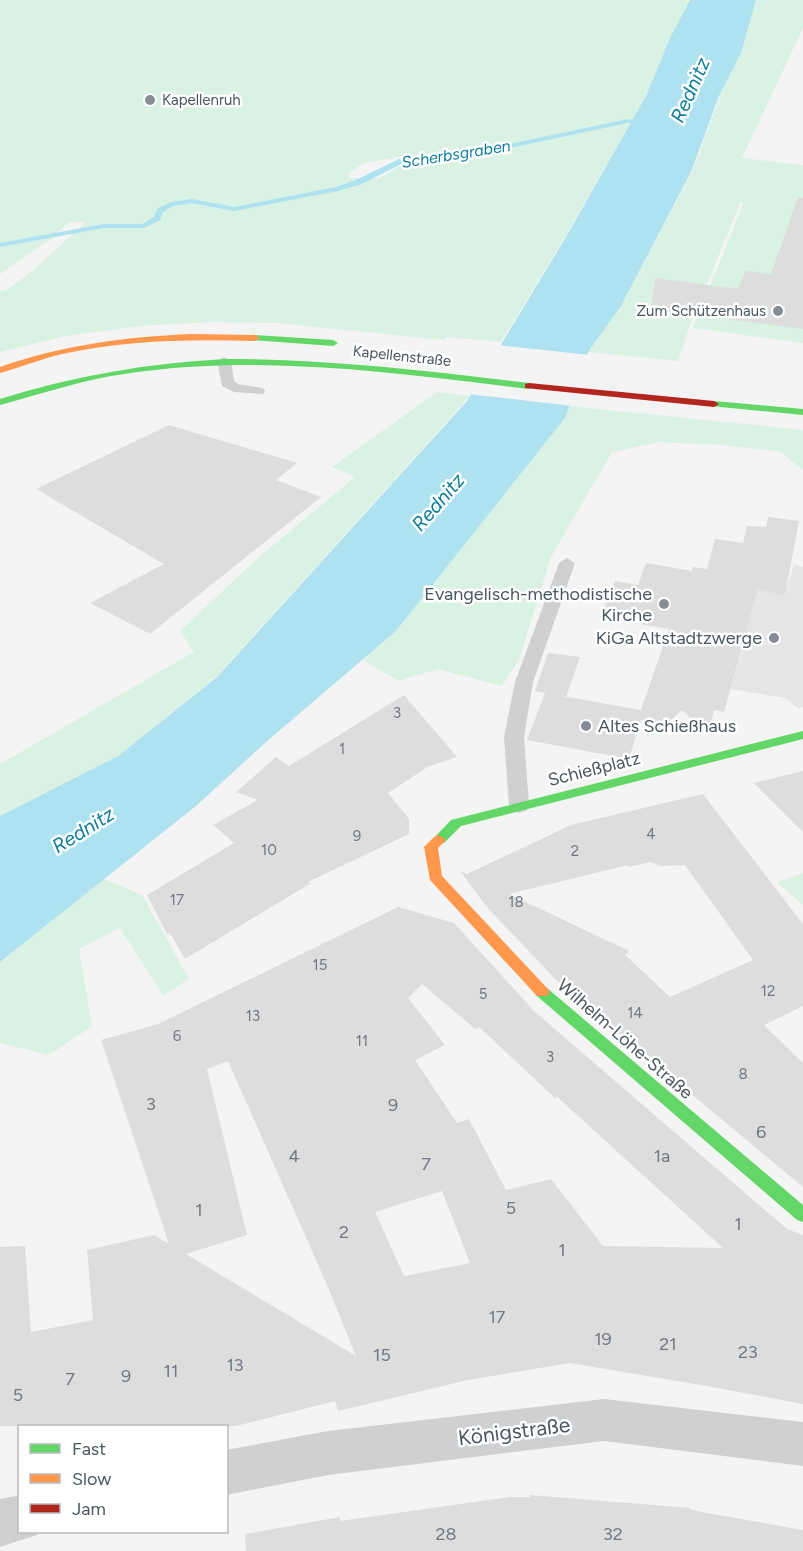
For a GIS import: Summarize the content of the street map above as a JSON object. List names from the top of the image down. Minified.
{"streets":{"main road":["Kapellenstraße","Schießplatz","Wilhelm-Löhe-Straße"],"street":["Königstraße"]},"crossings":[["Schießplatz","Wilhelm-Löhe-Straße"]],"water":["Rednitz","Scherbsgraben"],"places":["Kapellenruh","Zum Schützenhaus","Evangelisch-methodistische Kirche","KiGa Altstadtzwerge","Altes Schießhaus"],"house_numbers":["3","1","4","9","10","2","17","18","15","12","5","14","13","6","11","3","8","3","9","6","4","1a","7","5","1","1","2","1","17","19","21","23","15","13","11","9","7","5","28","32"],"legend":["Fast","Slow","Jam"]}
